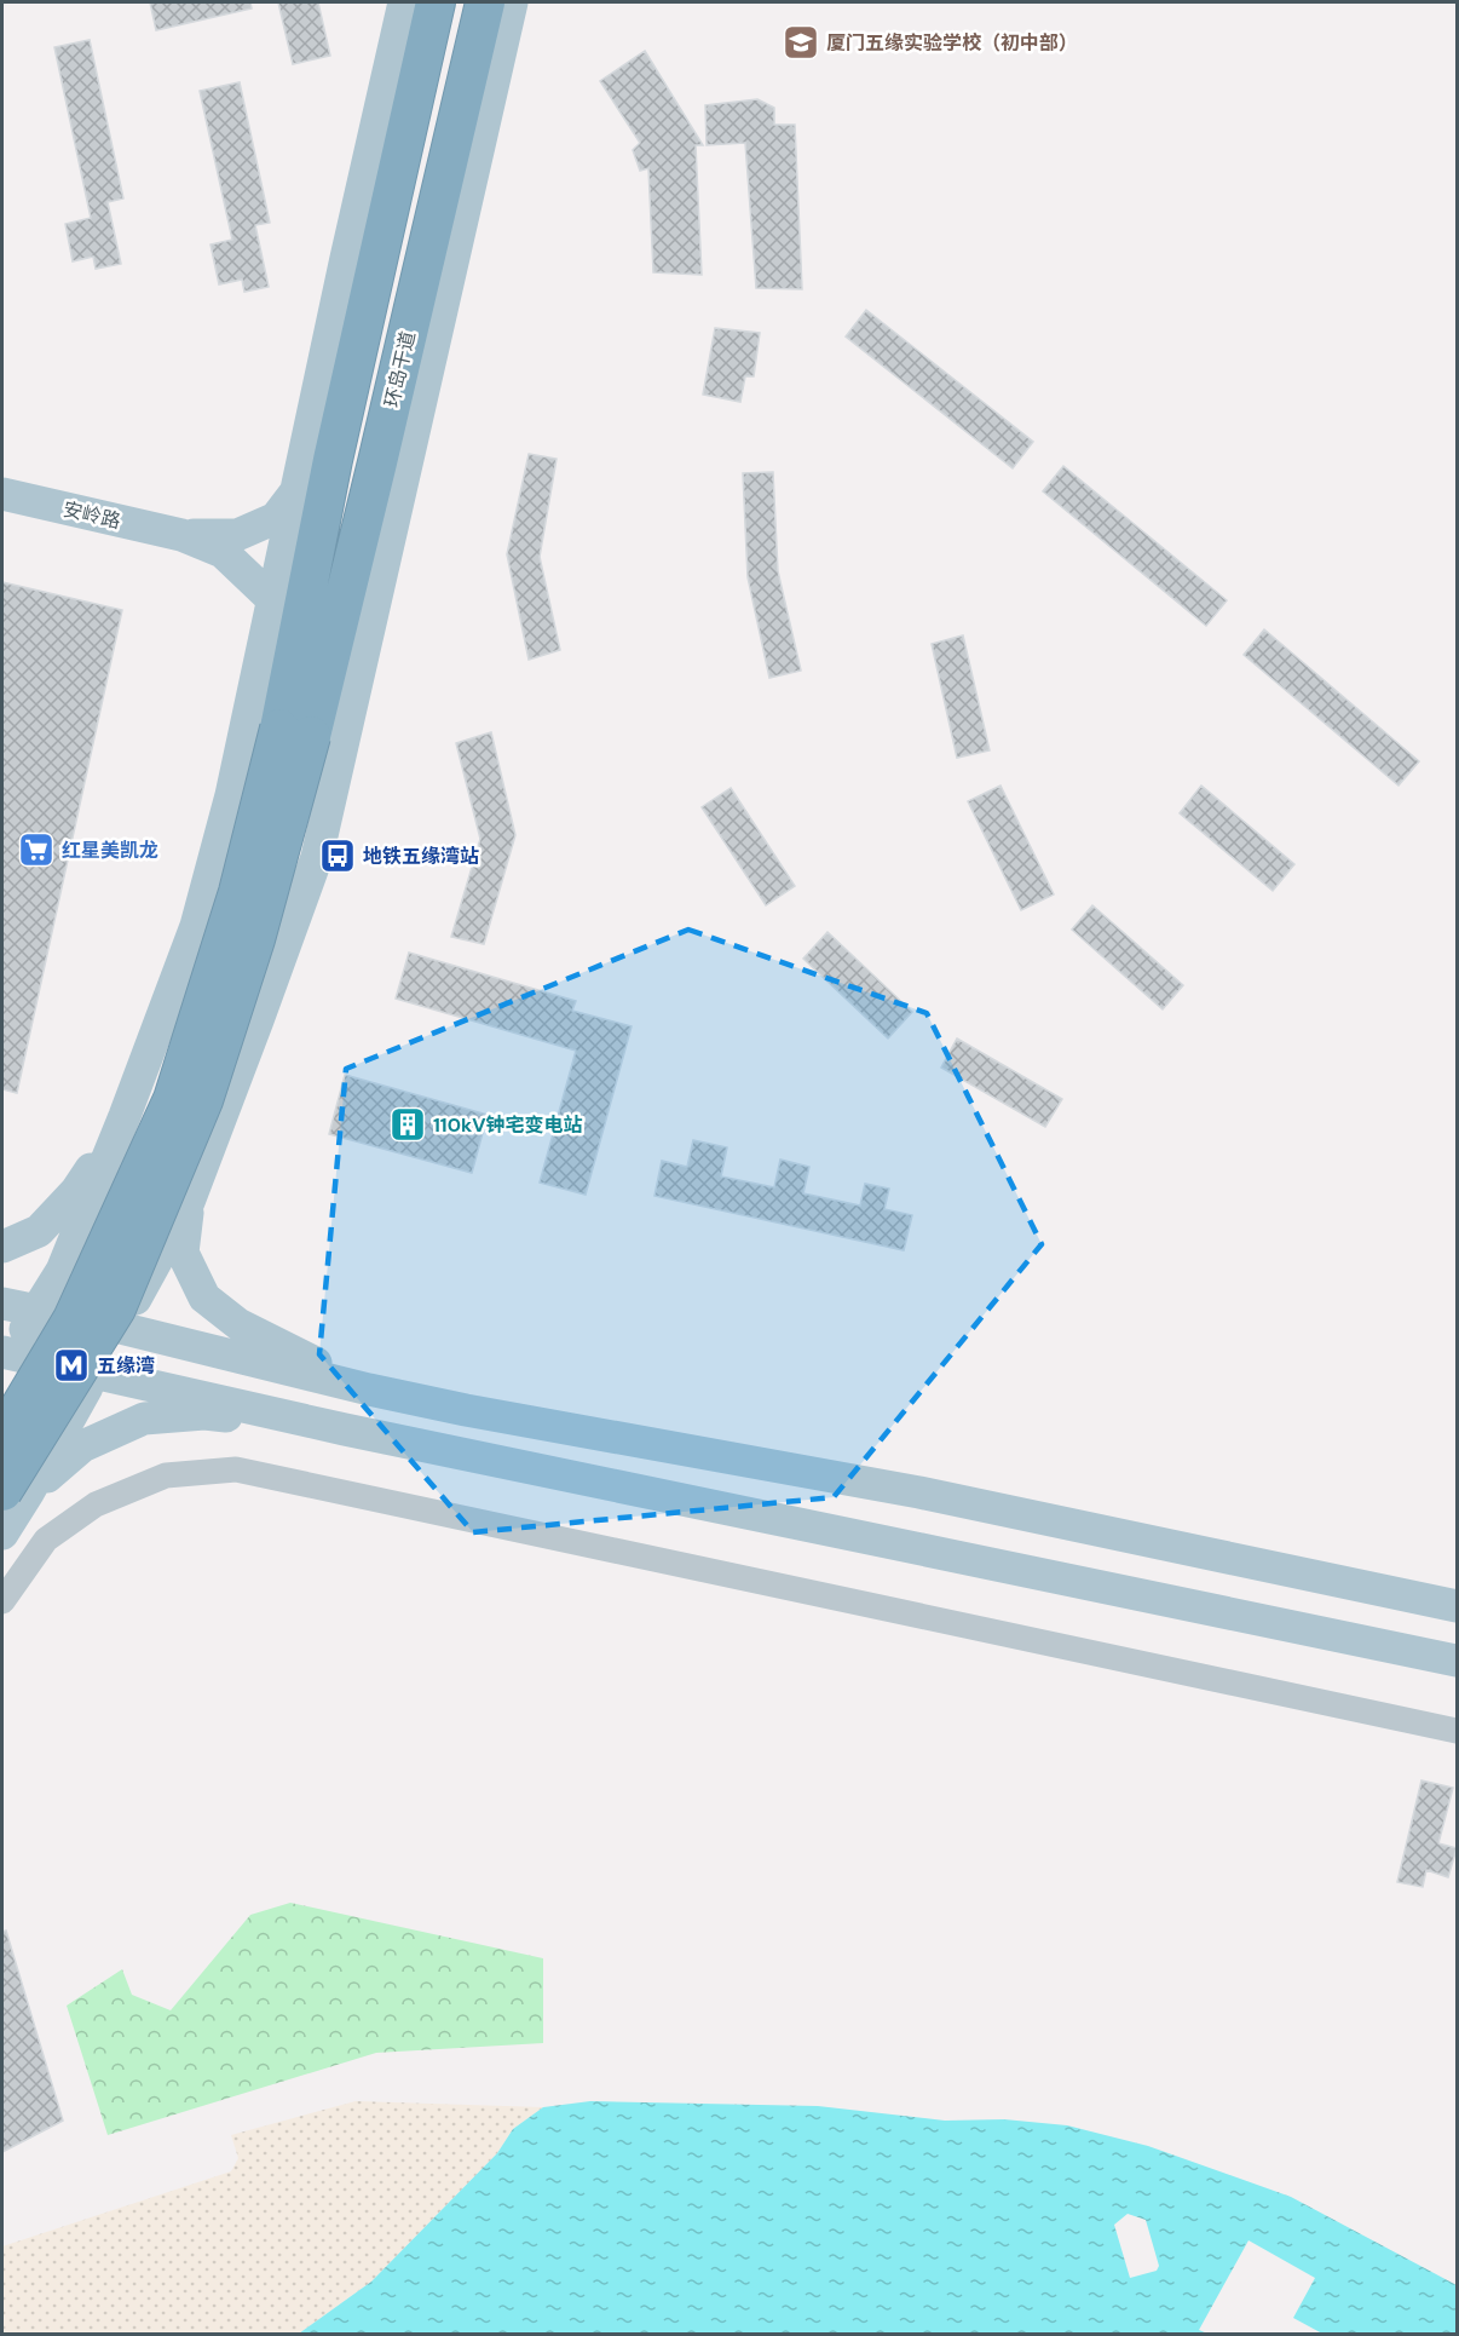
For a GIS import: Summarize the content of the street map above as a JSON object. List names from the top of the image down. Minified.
{"streets":{"highway":["环岛干道"],"main road":["安岭路"]},"places":{"school or university":["厦门五缘实验学校（初中部）"],"supermarket":["红星美凯龙"],"bus stop":["地铁五缘湾站"],"building":["110kV钟宅变电站"],"metro station":["五缘湾"]}}
